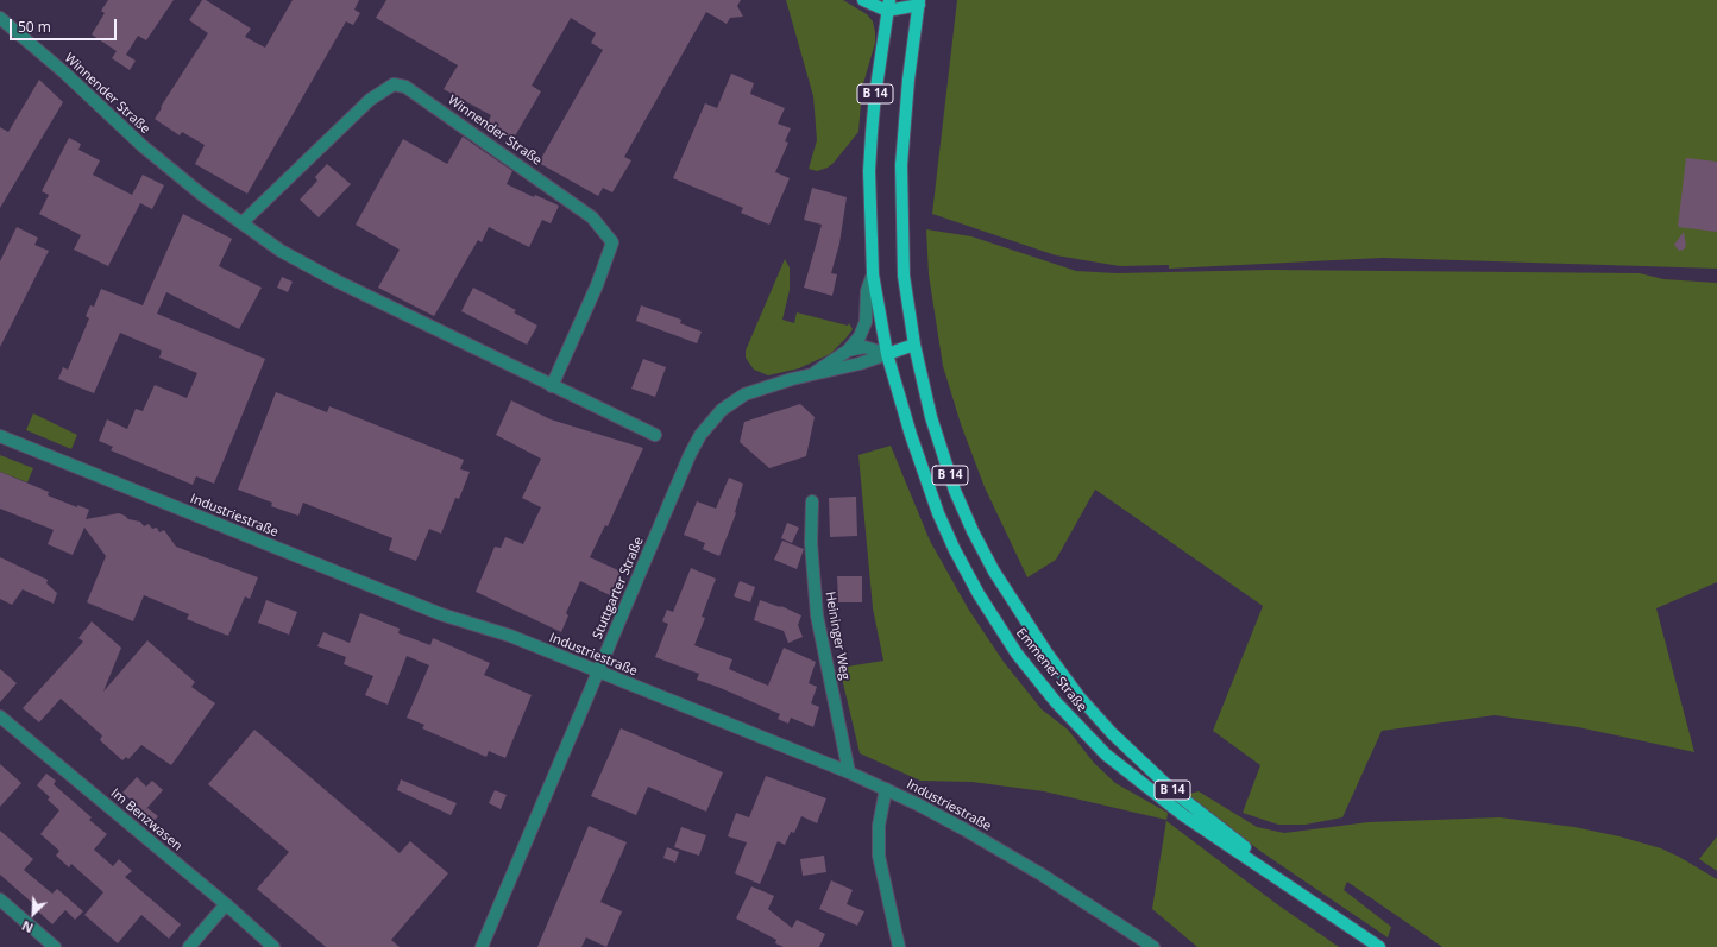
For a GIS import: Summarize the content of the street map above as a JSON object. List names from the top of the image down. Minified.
{"streets":{"main road":["B 14","Emmener Straße"],"street":["Winnender Straße","Industriestraße","Stuttgarter Straße","Heininger Weg","Im Benzwasen"]},"crossings":[["B 14","Stuttgarter Straße"],["B 14","Emmener Straße"],["Industriestraße","Stuttgarter Straße"],["Industriestraße","Heininger Weg"],["Stuttgarter Straße","Emmener Straße"]],"scale_bar":"50 m","north":"bottom left"}
